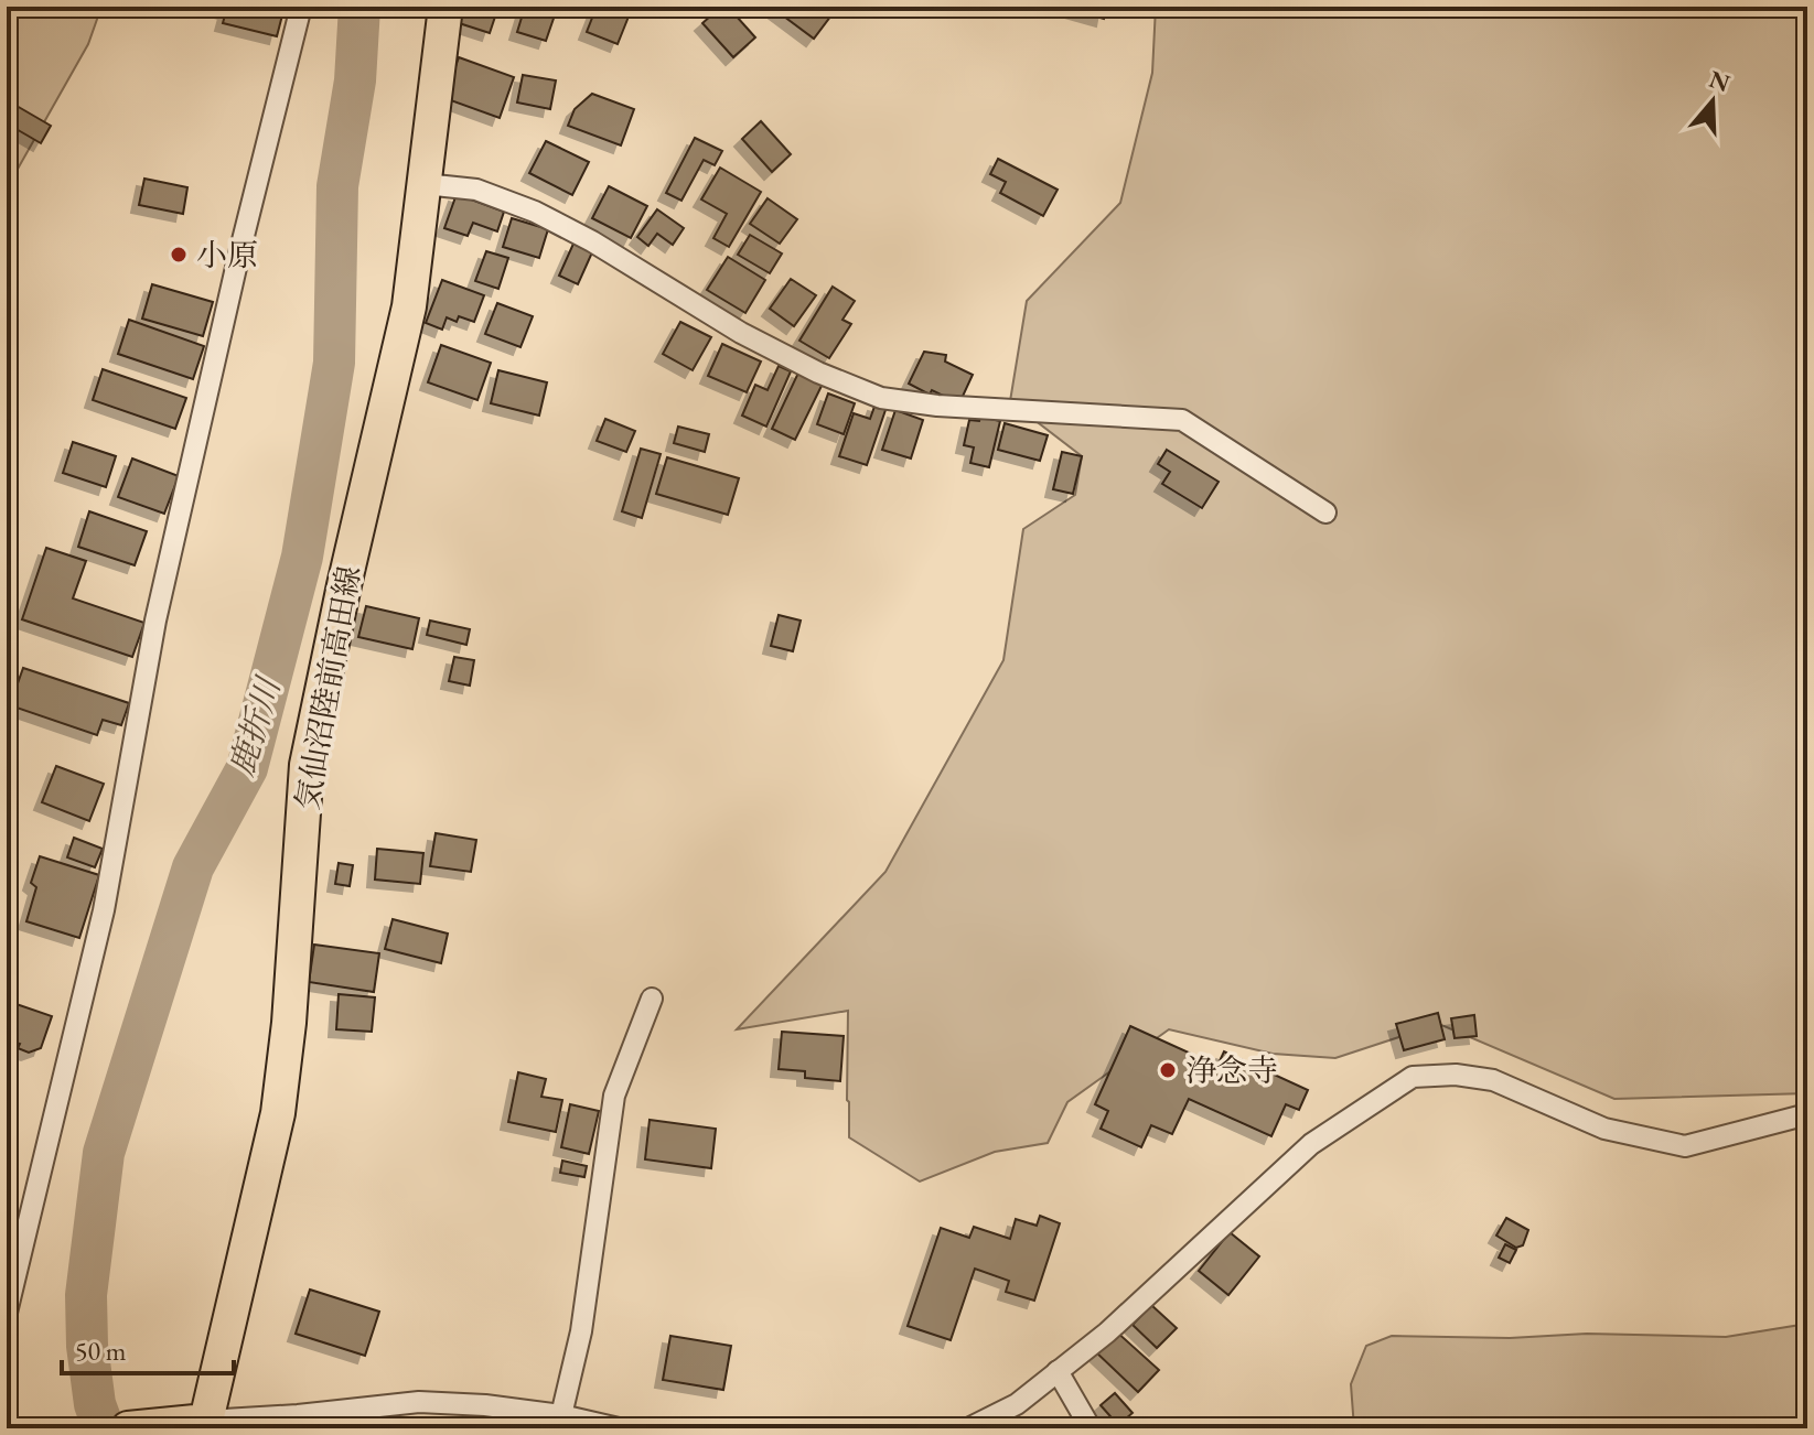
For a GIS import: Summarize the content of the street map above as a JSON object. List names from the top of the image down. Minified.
{"streets":{"main road":["気仙沼陸前高田線"]},"water":["鹿折川"],"places":["小原","浄念寺"],"scale_bar":"50 m","north":"top"}
